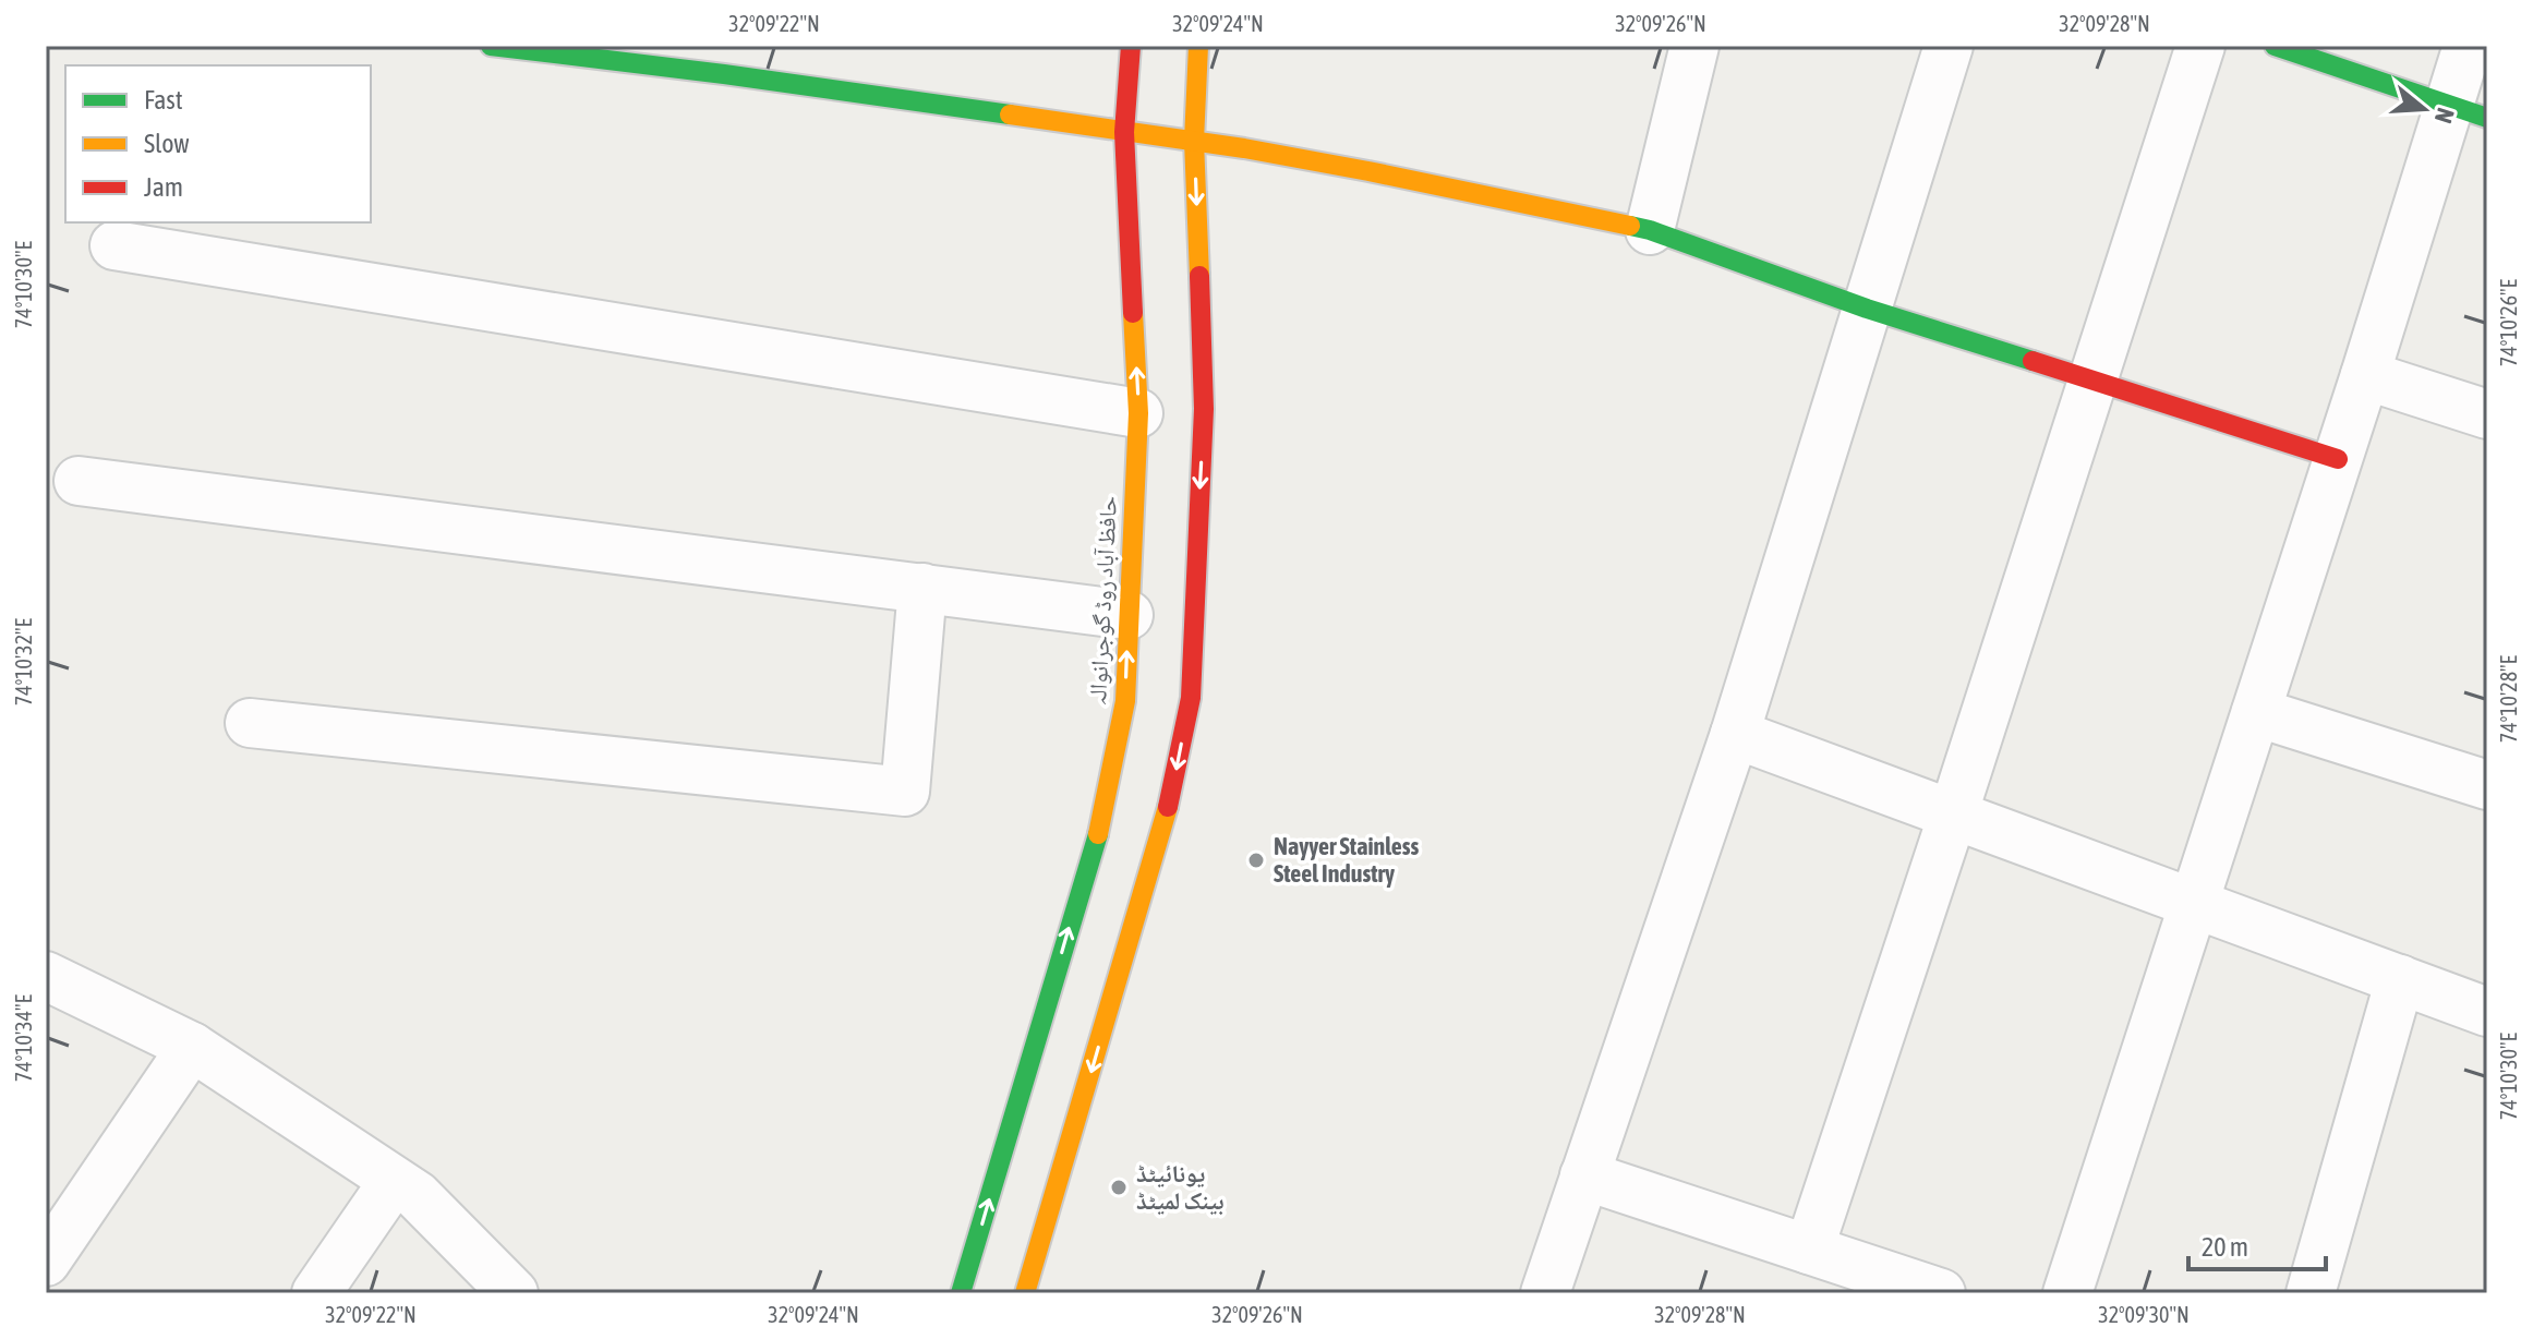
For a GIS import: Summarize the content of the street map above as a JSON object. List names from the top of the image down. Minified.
{"streets":{"main road":["حافظ آباد روڈ گوجرانوالہ"]},"places":["Nayyer Stainless Steel Industry","یونائیٹڈ بینک لمیٹڈ"],"legend":["Fast","Slow","Jam"],"scale_bar":"20 m","north":"right","coordinates":["32°09'22\"N","32°09'24\"N","32°09'26\"N","32°09'28\"N","74°10'30\"E","74°10'26\"E","74°10'32\"E","74°10'28\"E","74°10'34\"E","32°09'30\"N"]}
